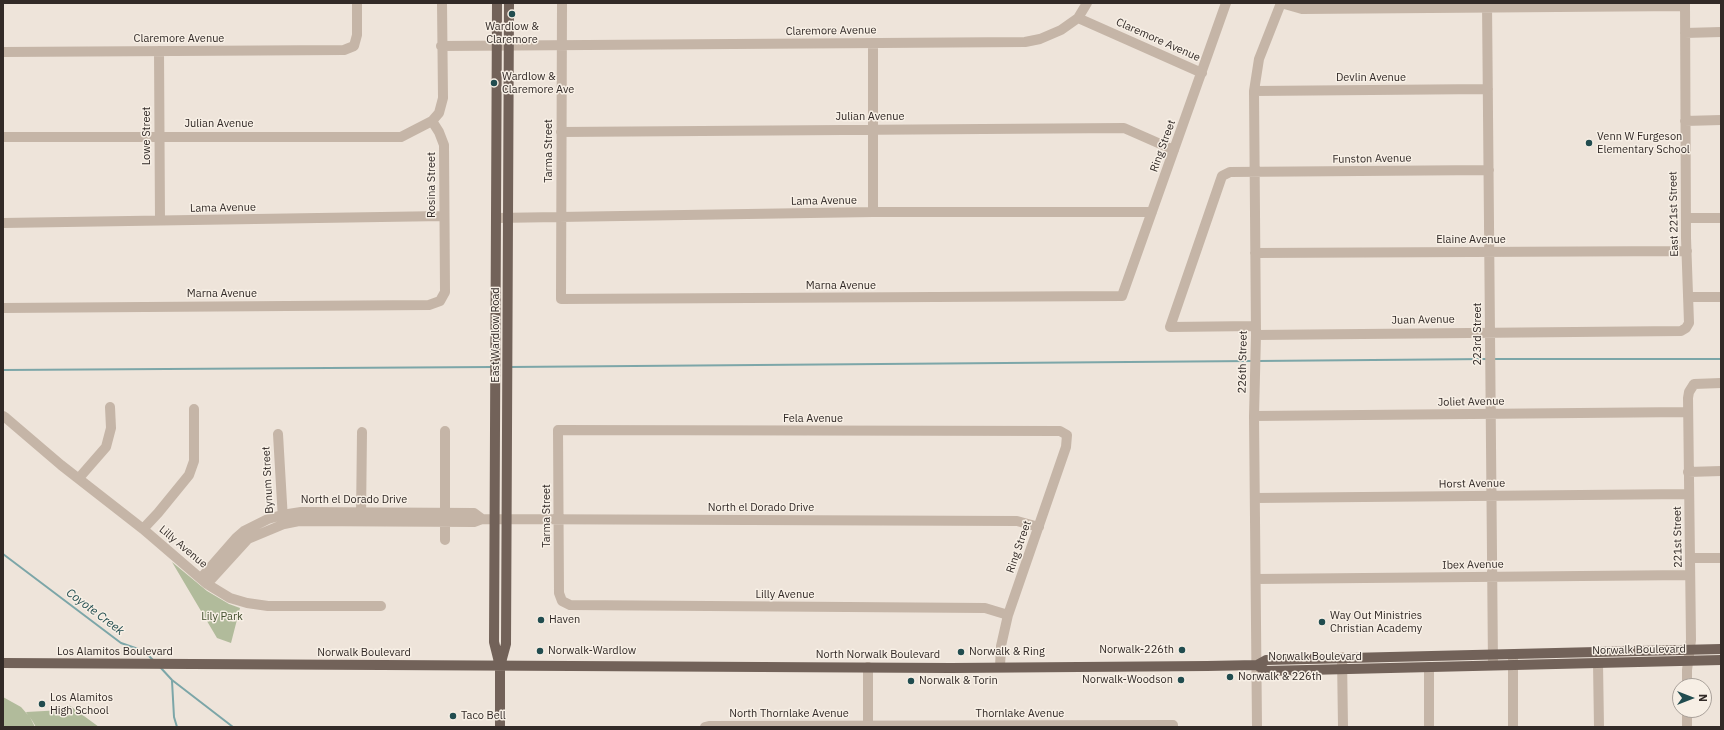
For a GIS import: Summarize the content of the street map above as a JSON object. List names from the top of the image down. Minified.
{"streets":{"main road":["East Wardlow Road","Norwalk Boulevard","Los Alamitos Boulevard","North Norwalk Boulevard"],"street":["Claremore Avenue","Devlin Avenue","Julian Avenue","Lowe Street","Ring Street","Tarma Street","Funston Avenue","Rosina Street","Lama Avenue","East 221st Street","Elaine Avenue","Marna Avenue","Juan Avenue","223rd Street","226th Street","Joliet Avenue","Fela Avenue","Bynum Street","Horst Avenue","North el Dorado Drive","221st Street","Lilly Avenue","Ibex Avenue","North Thornlake Avenue","Thornlake Avenue"]},"crossings":[["Claremore Avenue","Lowe Street"],["Claremore Avenue","Ring Street"],["Claremore Avenue","Tarma Street"],["Claremore Avenue","East Wardlow Road"],["Devlin Avenue","223rd Street"],["Devlin Avenue","226th Street"],["Julian Avenue","Lowe Street"],["Julian Avenue","Ring Street"],["Julian Avenue","Tarma Street"],["Julian Avenue","Rosina Street"],["Lowe Street","Lama Avenue"],["Ring Street","Lama Avenue"],["Ring Street","Marna Avenue"],["Ring Street","Fela Avenue"],["Ring Street","North el Dorado Drive"],["Ring Street","Lilly Avenue"],["Ring Street","North Norwalk Boulevard"],["Tarma Street","Lama Avenue"],["Tarma Street","Marna Avenue"],["Tarma Street","Fela Avenue"],["Tarma Street","North el Dorado Drive"],["Tarma Street","Lilly Avenue"],["Funston Avenue","Juan Avenue"],["Funston Avenue","223rd Street"],["Funston Avenue","226th Street"],["Rosina Street","Lama Avenue"],["Rosina Street","Marna Avenue"],["Lama Avenue","East Wardlow Road"],["East 221st Street","Elaine Avenue"],["East 221st Street","Juan Avenue"],["Elaine Avenue","223rd Street"],["Elaine Avenue","226th Street"],["Juan Avenue","223rd Street"],["Juan Avenue","226th Street"],["223rd Street","Joliet Avenue"],["223rd Street","Horst Avenue"],["223rd Street","Ibex Avenue"],["223rd Street","Norwalk Boulevard"],["East Wardlow Road","North el Dorado Drive"],["East Wardlow Road","Norwalk Boulevard"],["East Wardlow Road","North Norwalk Boulevard"],["226th Street","Joliet Avenue"],["226th Street","Horst Avenue"],["226th Street","Ibex Avenue"],["226th Street","Norwalk Boulevard"],["226th Street","North Norwalk Boulevard"],["Joliet Avenue","221st Street"],["Bynum Street","North el Dorado Drive"],["Horst Avenue","221st Street"],["North el Dorado Drive","Lilly Avenue"],["221st Street","Ibex Avenue"],["221st Street","Norwalk Boulevard"],["Norwalk Boulevard","Los Alamitos Boulevard"],["Norwalk Boulevard","North Norwalk Boulevard"],["North Thornlake Avenue","Thornlake Avenue"]],"water":["Coyote Creek"],"parks":["Lily Park"],"places":["Wardlow & Claremore","Wardlow & Claremore Ave","Venn W Furgeson Elementary School","Haven","Way Out Ministries Christian Academy","Norwalk-226th","Norwalk-Wardlow","Norwalk & Ring","Norwalk & 226th","Norwalk-Woodson","Norwalk & Torin","Los Alamitos High School","Taco Bell"],"north":"right"}
